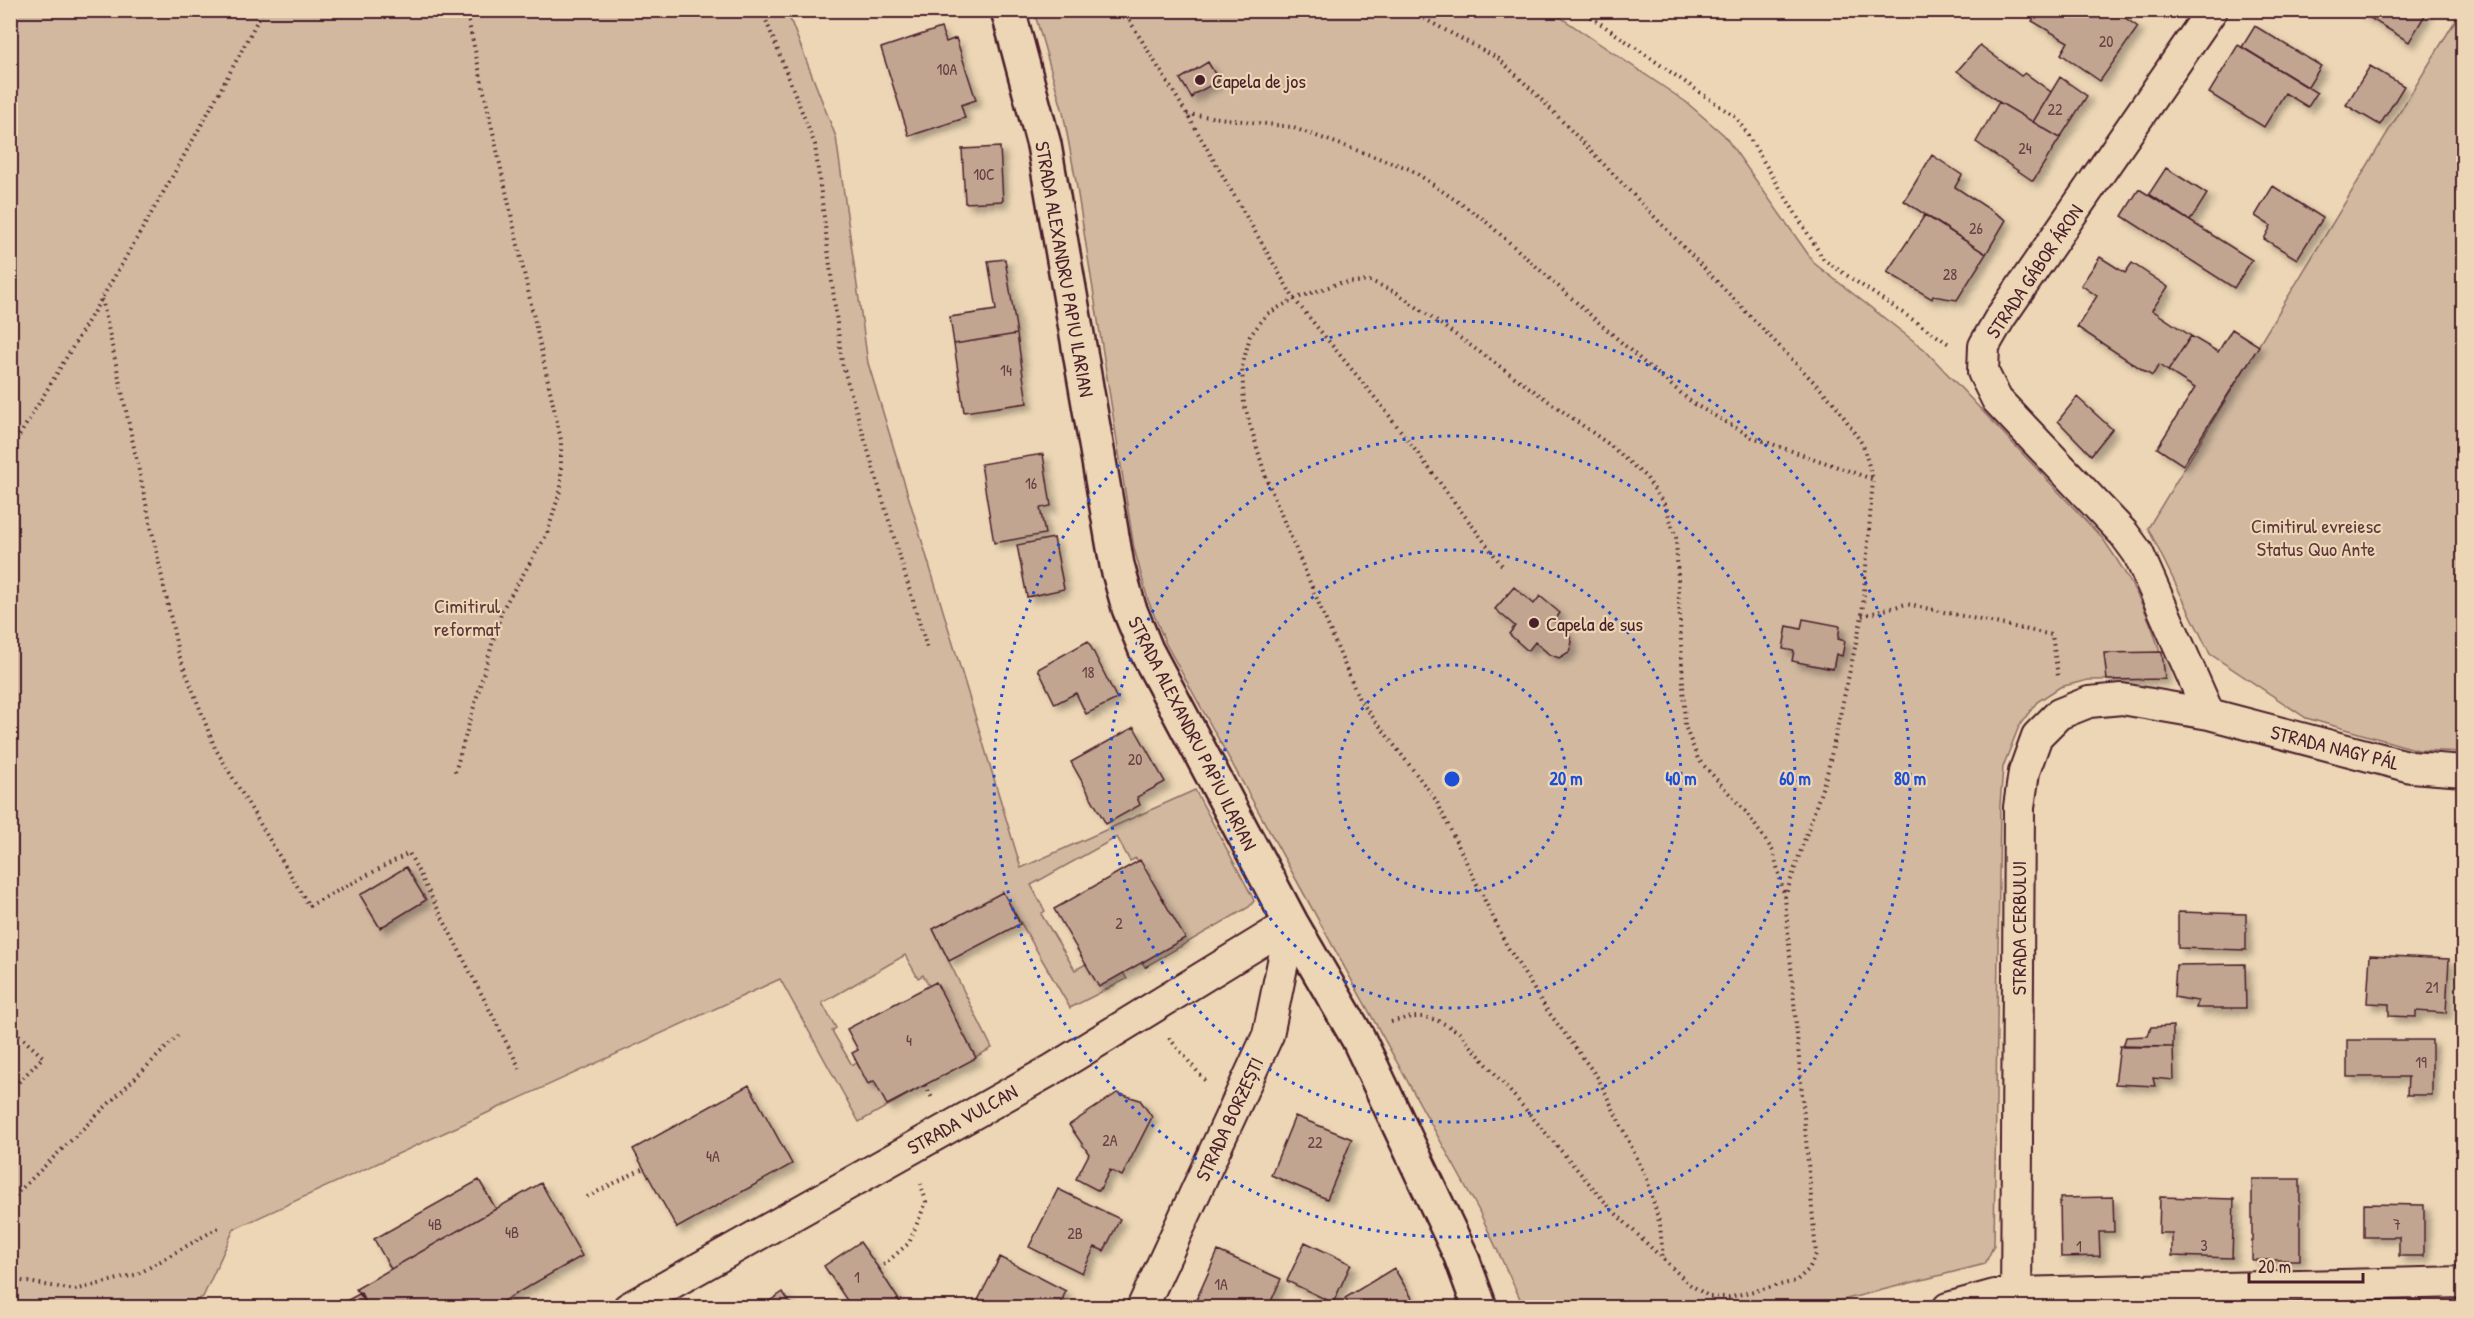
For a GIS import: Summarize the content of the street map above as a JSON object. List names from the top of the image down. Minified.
{"streets":{"street":["STRADA ALEXANDRU PAPIU ILARIAN","STRADA GÁBOR ÁRON","STRADA NAGY PÁL","STRADA CERBULUI","STRADA VULCAN","STRADA BORZEȘTI"]},"crossings":[["STRADA ALEXANDRU PAPIU ILARIAN","STRADA VULCAN"],["STRADA ALEXANDRU PAPIU ILARIAN","STRADA BORZEȘTI"],["STRADA GÁBOR ÁRON","STRADA NAGY PÁL"],["STRADA GÁBOR ÁRON","STRADA CERBULUI"],["STRADA NAGY PÁL","STRADA CERBULUI"],["STRADA VULCAN","STRADA BORZEȘTI"]],"parks":["Cimitirul evreiesc Status Quo Ante","Cimitirul reformat"],"places":["Capela de jos","Capela de sus"],"house_numbers":["20","10A","22","24","10C","26","28","14","16","18","20","2","21","4","19","2A","22","4A","4B","7","4B","2B","3","1","1","1A"],"scale_bar":"20 m","rings":["20 m","40 m","60 m","80 m"]}
